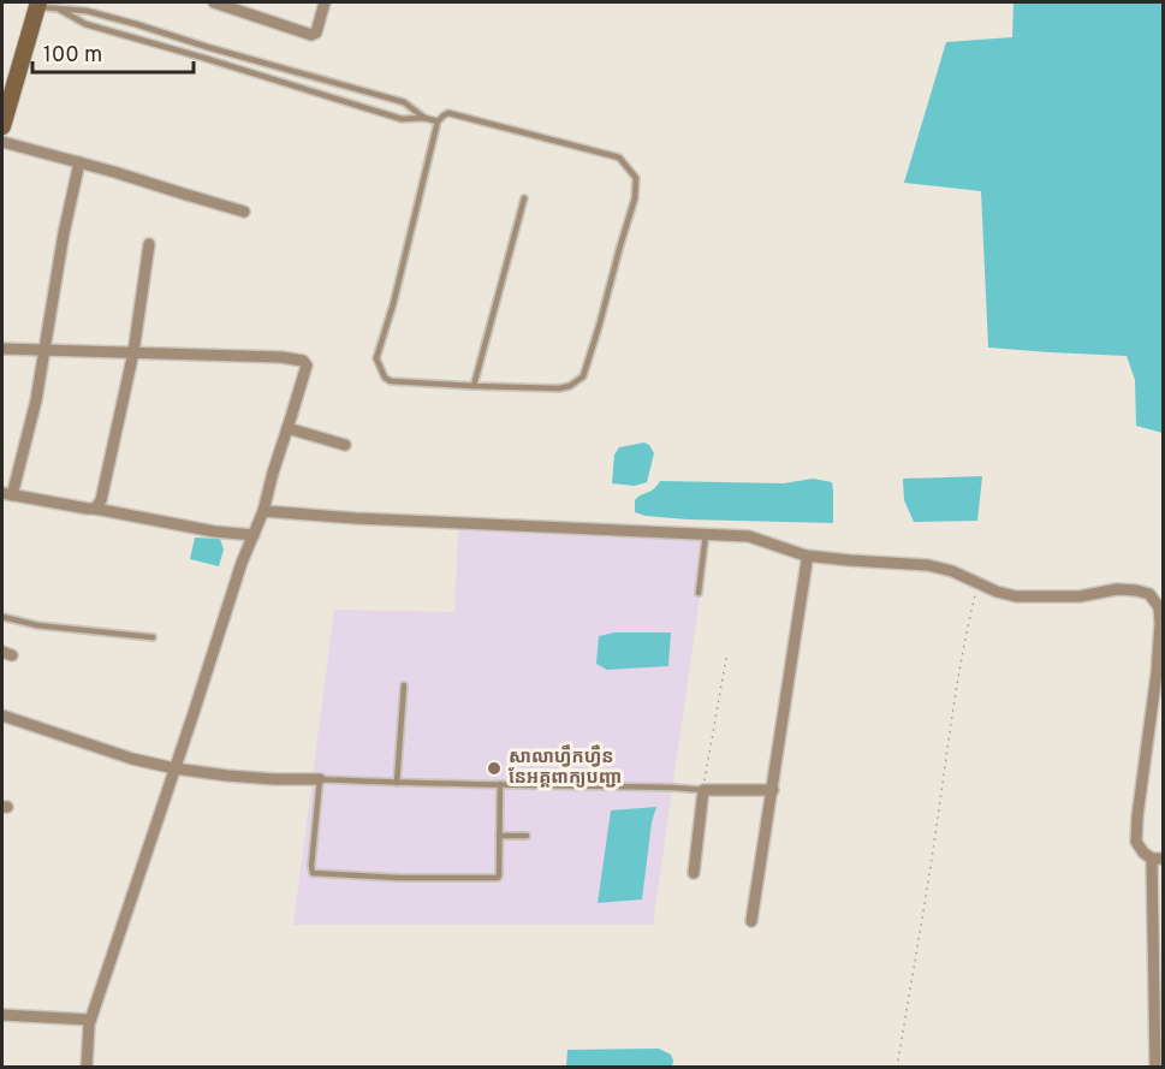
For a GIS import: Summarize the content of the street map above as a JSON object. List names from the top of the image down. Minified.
{"places":["សាលាហ្វឹកហ្វឺន នែអគ្គពាក្យបញ្ជា"],"scale_bar":"100 m"}
